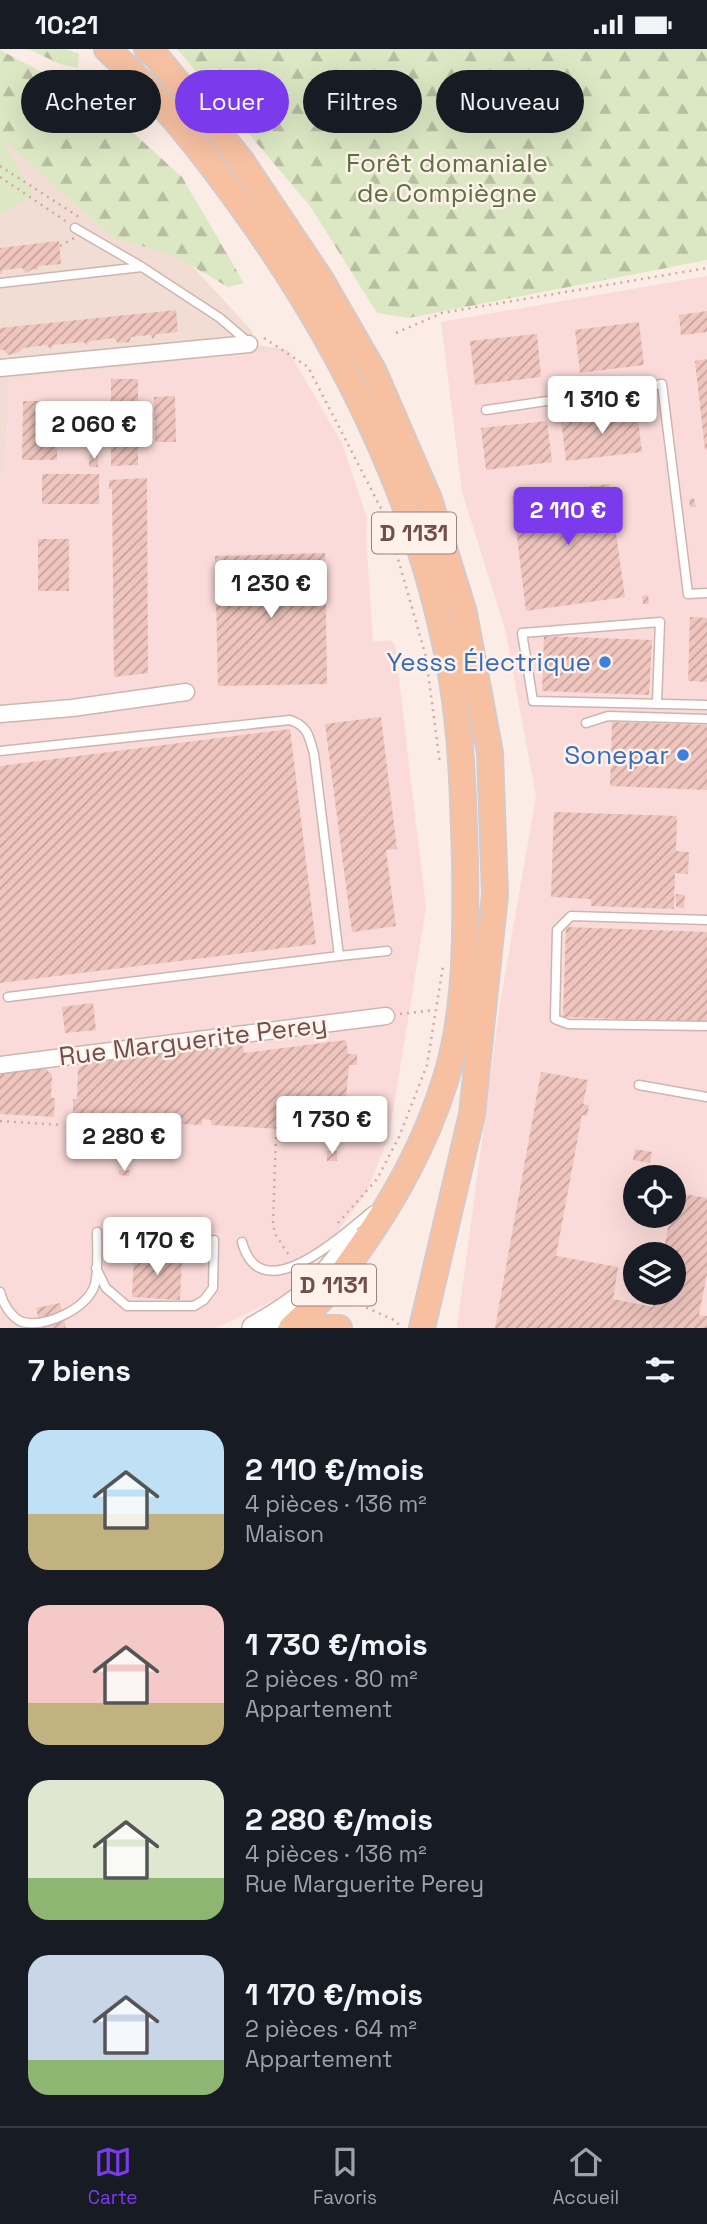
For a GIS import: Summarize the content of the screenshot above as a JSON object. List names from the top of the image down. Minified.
{"streets":{"main road":["D 1131"],"street":["Rue Marguerite Perey"]},"parks":["Forêt domaniale de Compiègne"],"places":["Yesss Électrique","Sonepar"],"page":{"status":"10:21","chip":["Acheter","Louer","Filtres","Nouveau"],"price":["1 310 €","2 060 €","2 110 €","1 230 €","1 730 €","2 280 €","1 170 €"],"heading":"7 biens","list":[{"name":"2 110 €/mois","note":"4 pièces · 136 m² · Maison"},{"name":"1 730 €/mois","note":"2 pièces · 80 m² · Appartement"},{"name":"2 280 €/mois","note":"4 pièces · 136 m² · Rue Marguerite Perey"},{"name":"1 170 €/mois","note":"2 pièces · 64 m² · Appartement"}],"tabs":["Carte","Favoris","Accueil"]}}
